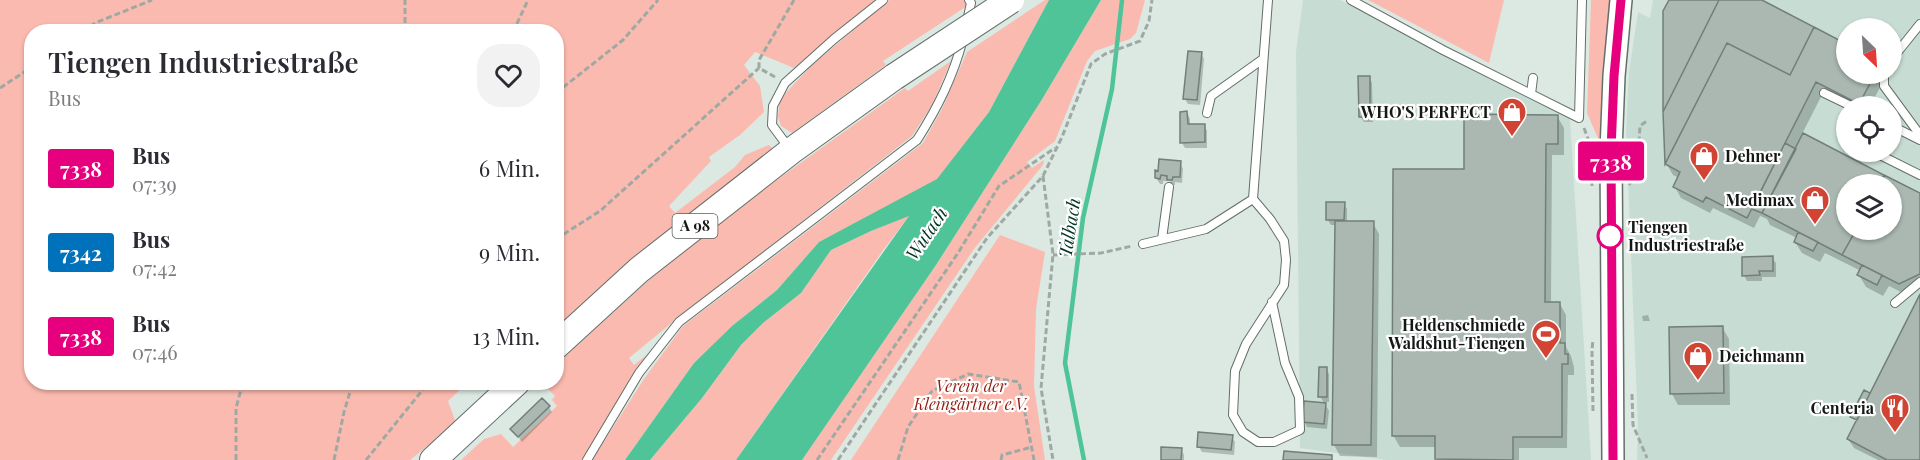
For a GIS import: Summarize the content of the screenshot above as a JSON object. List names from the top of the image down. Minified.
{"streets":{"highway":["A 98"]},"water":["Talbach","Wutach"],"parks":["Verein der Kleingärtner e.V."],"places":{"shop":["WHO'S PERFECT","Dehner","Medimax","Deichmann"],"other":["Tiengen Industriestraße"],"sports":["Heldenschmiede Waldshut-Tiengen"],"restaurant":["Centeria"]},"lines":["bus line 7338"],"north":"bottom right","page":{"on_map":"7338","heading":["Tiengen Industriestraße","Bus"],"list":[{"mark":"7338","name":"Bus","note":"07:39","value":"6 Min."},{"mark":"7342","name":"Bus","note":"07:42","value":"9 Min."},{"mark":"7338","name":"Bus","note":"07:46","value":"13 Min."}]}}
